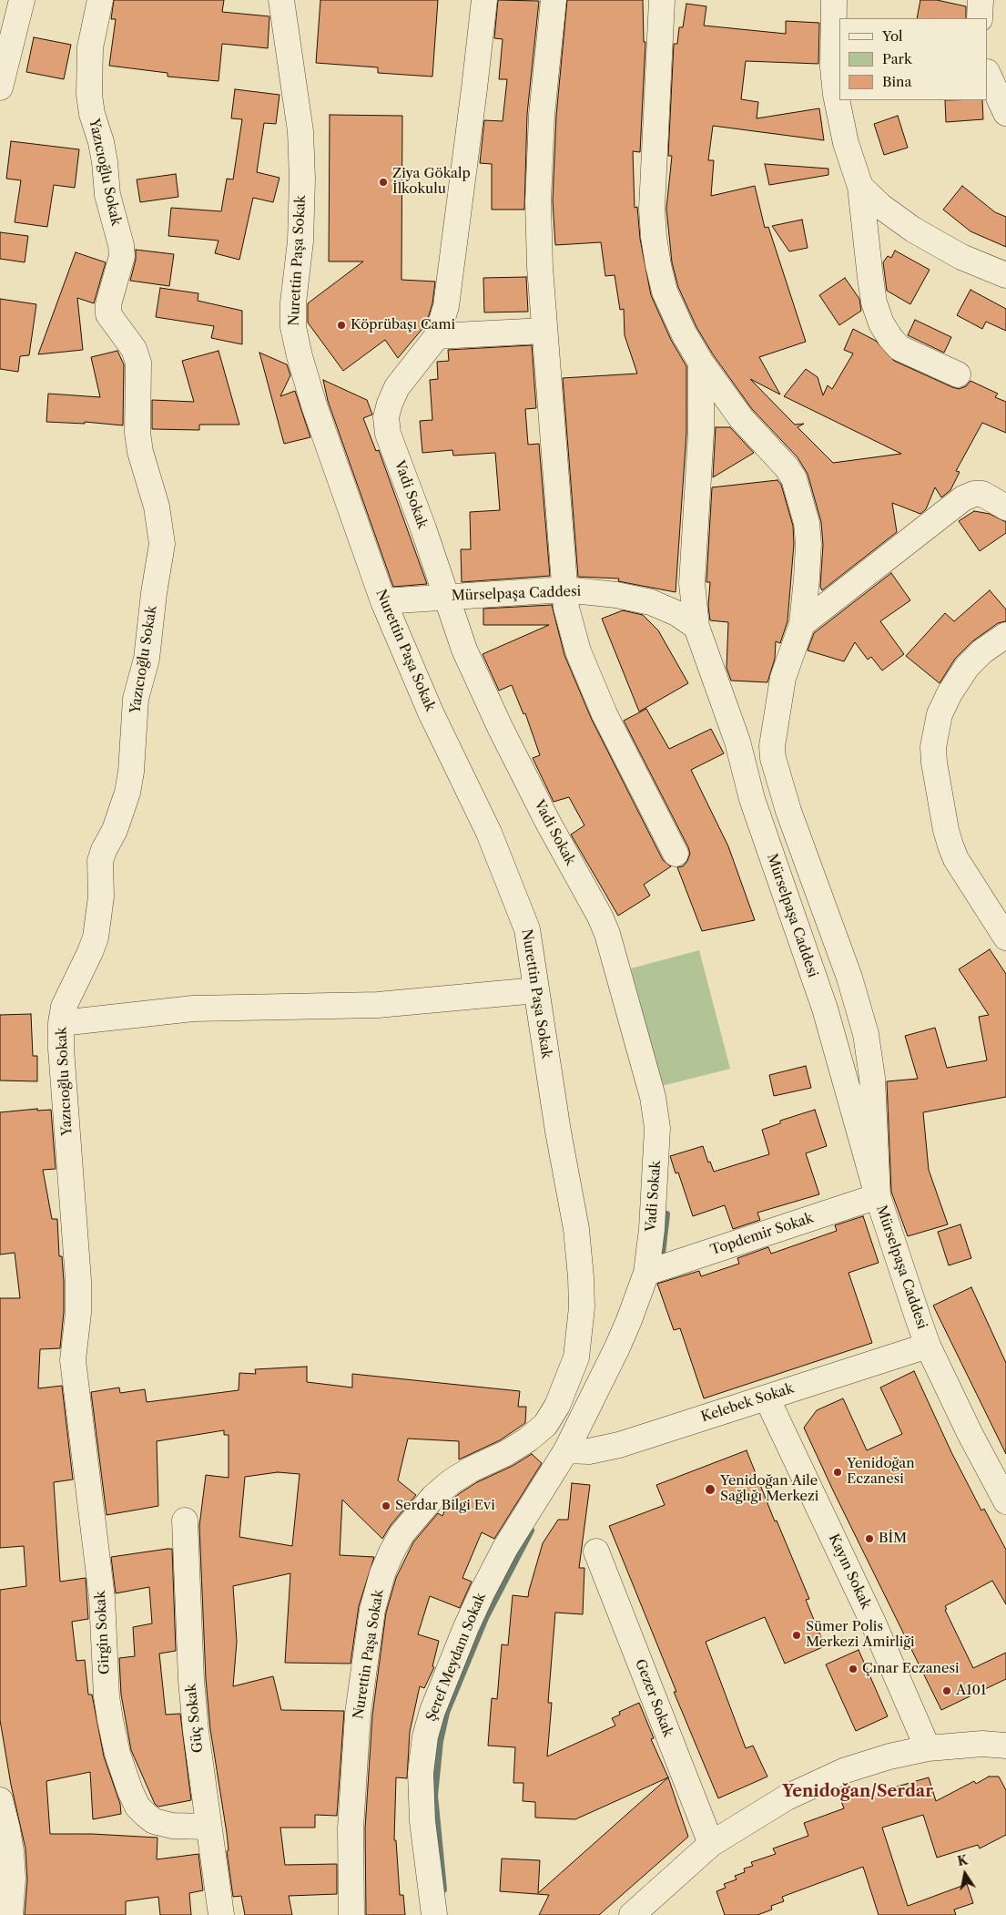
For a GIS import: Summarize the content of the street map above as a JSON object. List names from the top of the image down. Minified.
{"streets":{"street":["Yazıcıoğlu Sokak","Nurettin Paşa Sokak","Vadi Sokak","Mürselpaşa Caddesi","Topdemir Sokak","Kelebek Sokak","Kayın Sokak","Girgin Sokak","Şeref Meydanı Sokak","Gezer Sokak","Güç Sokak"]},"crossings":[["Yazıcıoğlu Sokak","Girgin Sokak"],["Nurettin Paşa Sokak","Mürselpaşa Caddesi"],["Vadi Sokak","Mürselpaşa Caddesi"],["Vadi Sokak","Topdemir Sokak"],["Vadi Sokak","Kelebek Sokak"],["Vadi Sokak","Şeref Meydanı Sokak"],["Mürselpaşa Caddesi","Topdemir Sokak"],["Mürselpaşa Caddesi","Kelebek Sokak"],["Kelebek Sokak","Kayın Sokak"],["Kelebek Sokak","Şeref Meydanı Sokak"],["Girgin Sokak","Güç Sokak"]],"districts":["Yenidoğan/Serdar"],"places":["Ziya Gökalp İlkokulu","Köprübaşı Cami","Yenidoğan Eczanesi","Yenidoğan Aile Sağlığı Merkezi","Serdar Bilgi Evi","BİM","Sümer Polis Merkezi Amirliği","Çınar Eczanesi","A101"],"legend":["Yol","Park","Bina"],"north":"top"}
